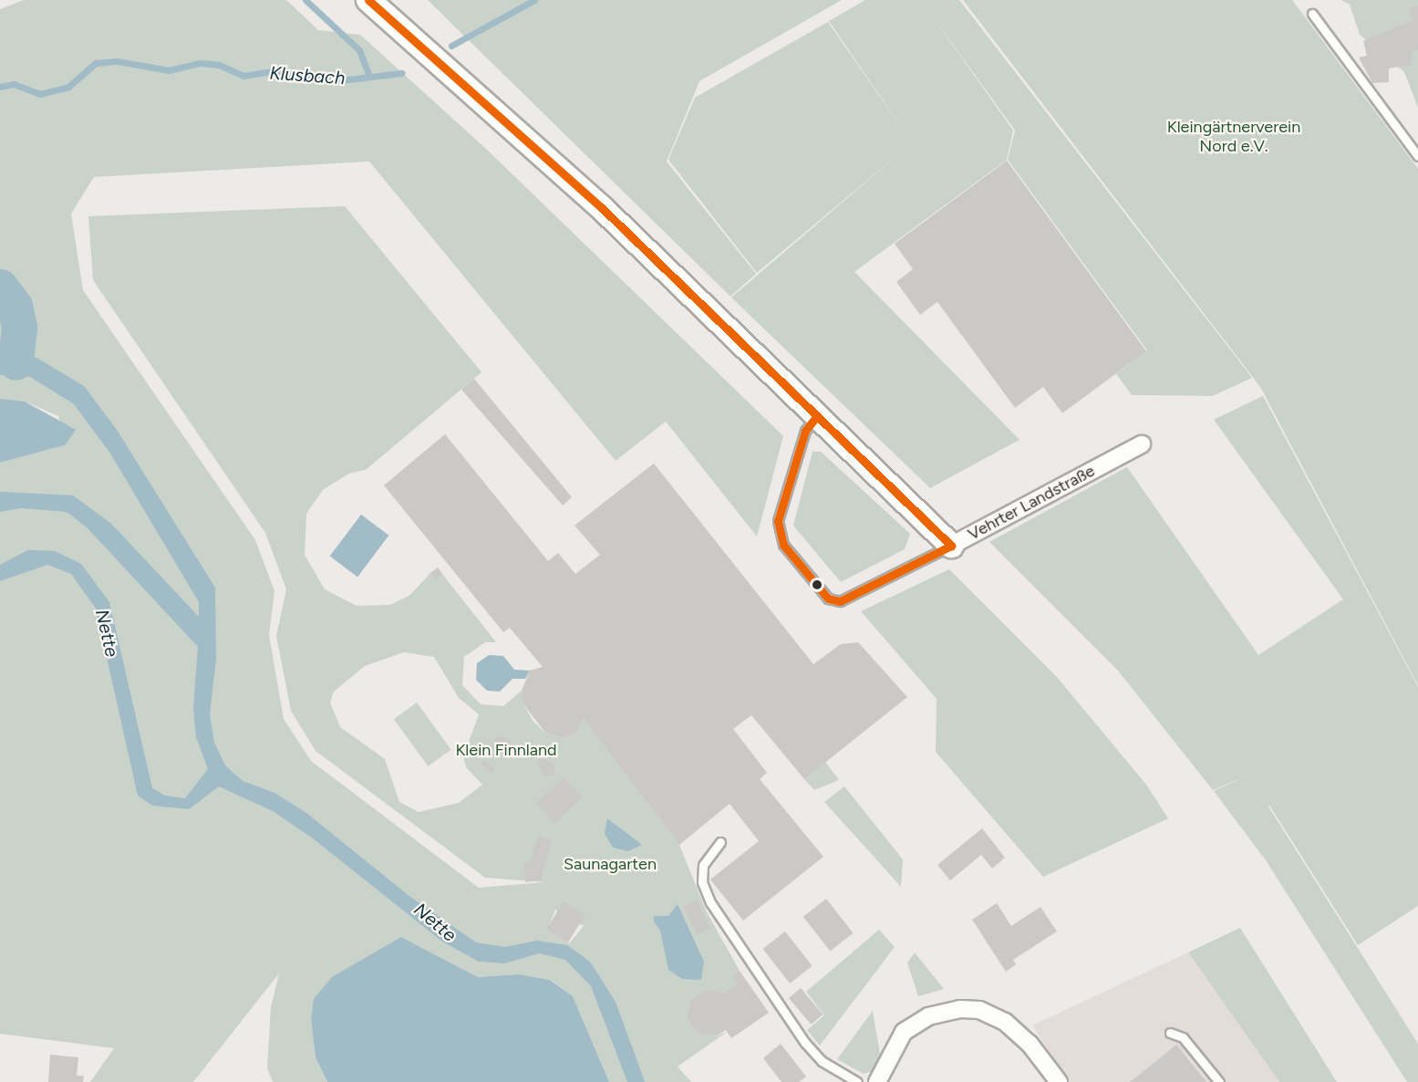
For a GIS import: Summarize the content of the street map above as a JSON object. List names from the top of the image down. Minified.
{"streets":{"main road":["Vehrter Landstraße"]},"water":["Klusbach","Nette"],"parks":["Kleingärtnerverein Nord e.V.","Klein Finnland","Saunagarten"]}
